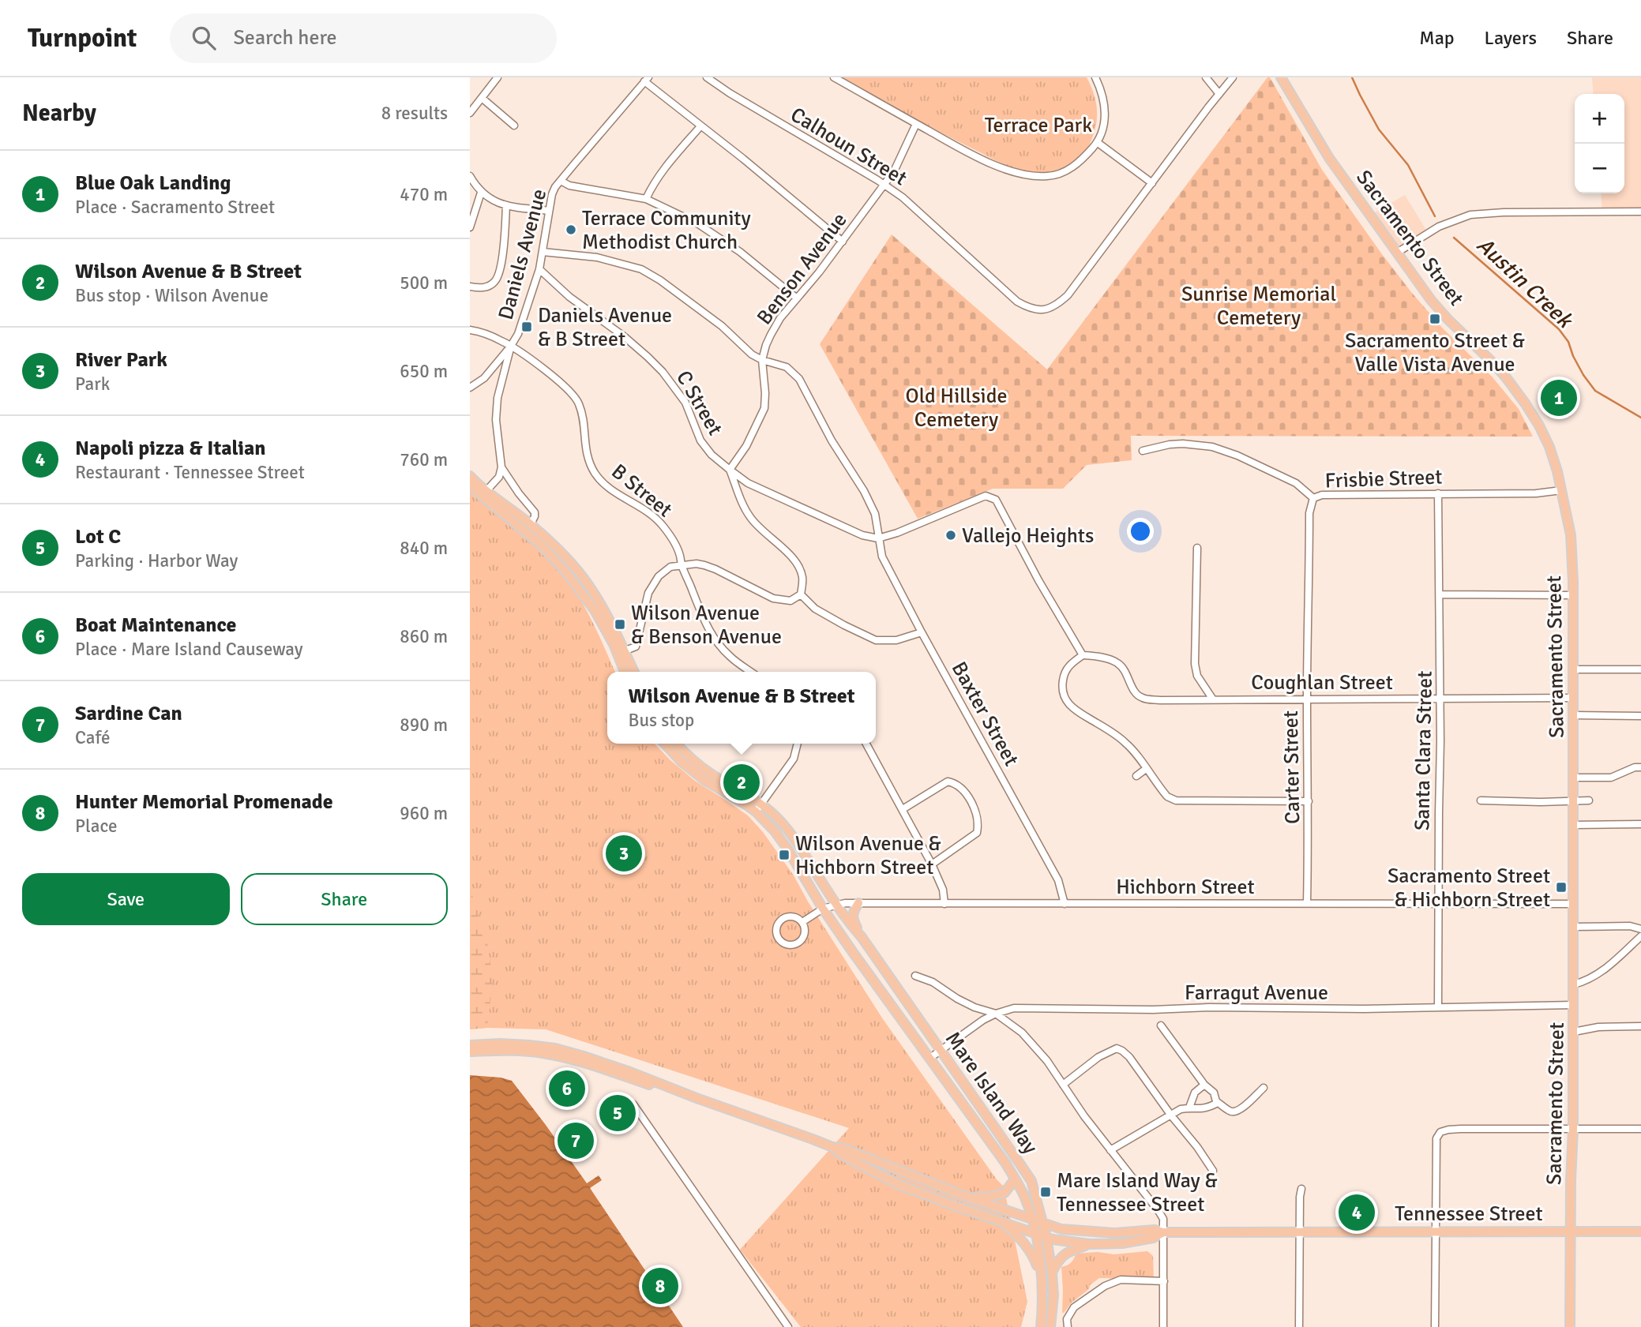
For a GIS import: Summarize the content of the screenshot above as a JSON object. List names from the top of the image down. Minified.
{"streets":{"main road":["Sacramento Street","Mare Island Way","Tennessee Street"],"street":["Calhoun Street","Daniels Avenue","Benson Avenue","C Street","Frisbie Street","B Street","Coughlan Street","Baxter Street","Santa Clara Street","Carter Street","Hichborn Street","Farragut Avenue"]},"crossings":[["Calhoun Street","Benson Avenue"],["Sacramento Street","Frisbie Street"],["Sacramento Street","Coughlan Street"],["Sacramento Street","Hichborn Street"],["Sacramento Street","Farragut Avenue"],["Sacramento Street","Tennessee Street"],["Daniels Avenue","C Street"],["Daniels Avenue","B Street"],["Daniels Avenue","Baxter Street"],["Benson Avenue","C Street"],["Benson Avenue","Baxter Street"],["C Street","Baxter Street"],["Frisbie Street","Santa Clara Street"],["Frisbie Street","Carter Street"],["Coughlan Street","Santa Clara Street"],["Coughlan Street","Carter Street"],["Baxter Street","Hichborn Street"],["Santa Clara Street","Hichborn Street"],["Santa Clara Street","Farragut Avenue"],["Carter Street","Hichborn Street"],["Hichborn Street","Mare Island Way"],["Mare Island Way","Tennessee Street"]],"water":["Austin Creek"],"parks":["Terrace Park","Sunrise Memorial Cemetery","Old Hillside Cemetery"],"places":{"other":["Terrace Community Methodist Church","Vallejo Heights"],"transit":["Sacramento Street & Valle Vista Avenue","Daniels Avenue & B Street","Wilson Avenue & Benson Avenue","Wilson Avenue & Hichborn Street","Sacramento Street & Hichborn Street","Mare Island Way & Tennessee Street"]},"page":{"header":"Turnpoint","search":"Search here","nav":["Map","Layers","Share"],"heading":["Nearby","8 results"],"map_buttons":["+","−"],"list":[{"mark":"1","name":"Blue Oak Landing","note":"Place · Sacramento Street","value":"470 m"},{"mark":"2","name":"Wilson Avenue & B Street","note":"Bus stop · Wilson Avenue","value":"500 m"},{"mark":"3","name":"River Park","note":"Park","value":"650 m"},{"mark":"4","name":"Napoli pizza & Italian","note":"Restaurant · Tennessee Street","value":"760 m"},{"mark":"5","name":"Lot C","note":"Parking · Harbor Way","value":"840 m"},{"mark":"6","name":"Boat Maintenance","note":"Place · Mare Island Causeway","value":"860 m"},{"mark":"7","name":"Sardine Can","note":"Café","value":"890 m"},{"mark":"8","name":"Hunter Memorial Promenade","note":"Place","value":"960 m"}],"pins":["1","2","3","6","5","7","4","8"],"popup":["Wilson Avenue & B Street","Bus stop"],"buttons":["Save","Share"]}}
